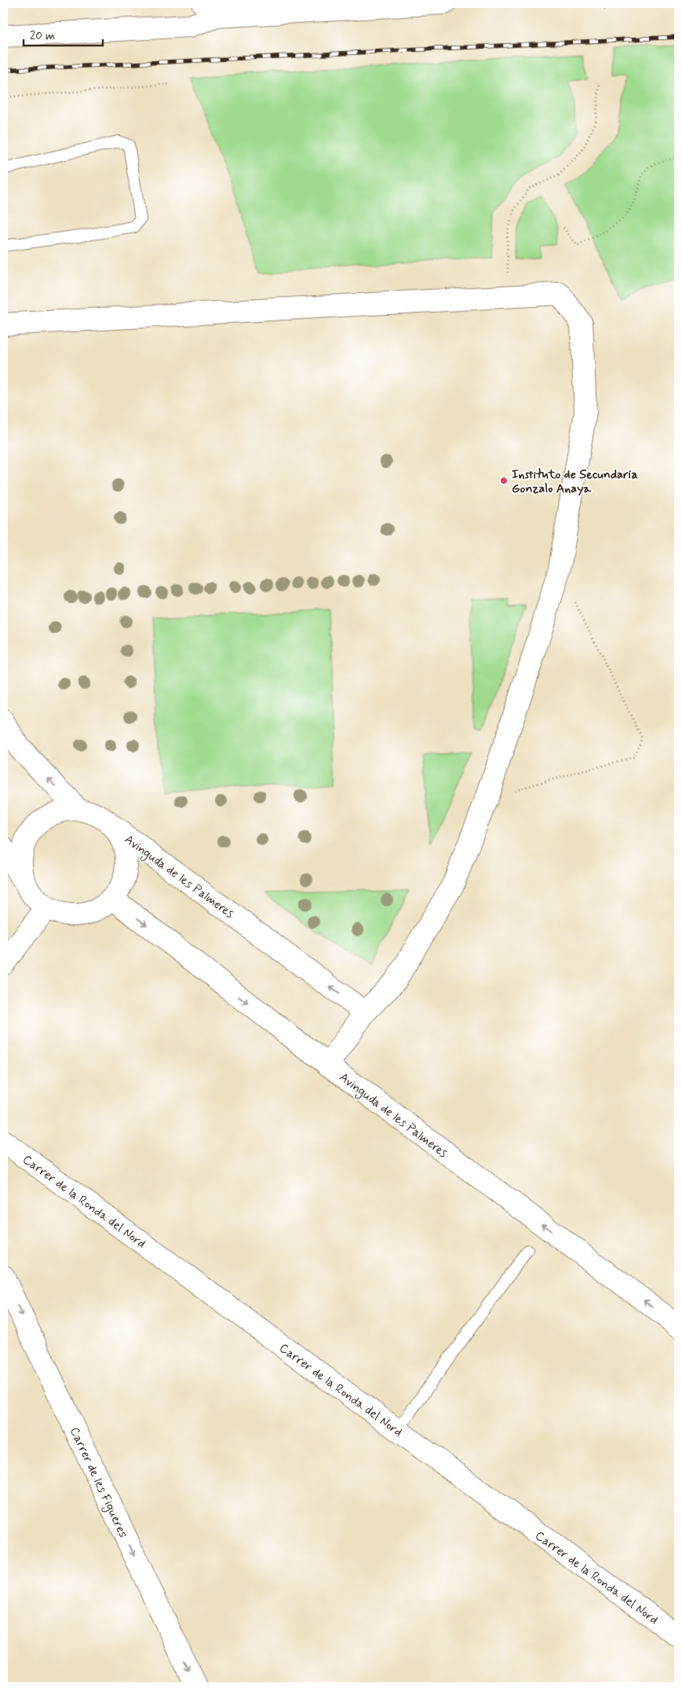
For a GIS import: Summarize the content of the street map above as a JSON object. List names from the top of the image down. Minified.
{"streets":{"street":["Avinguda de les Palmeres","Carrer de la Ronda del Nord","Carrer de les Figueres"]},"one_way":["Carrer de les Figueres"],"places":["Instituto de Secundaria Gonzalo Anaya"],"scale_bar":"20 m"}
